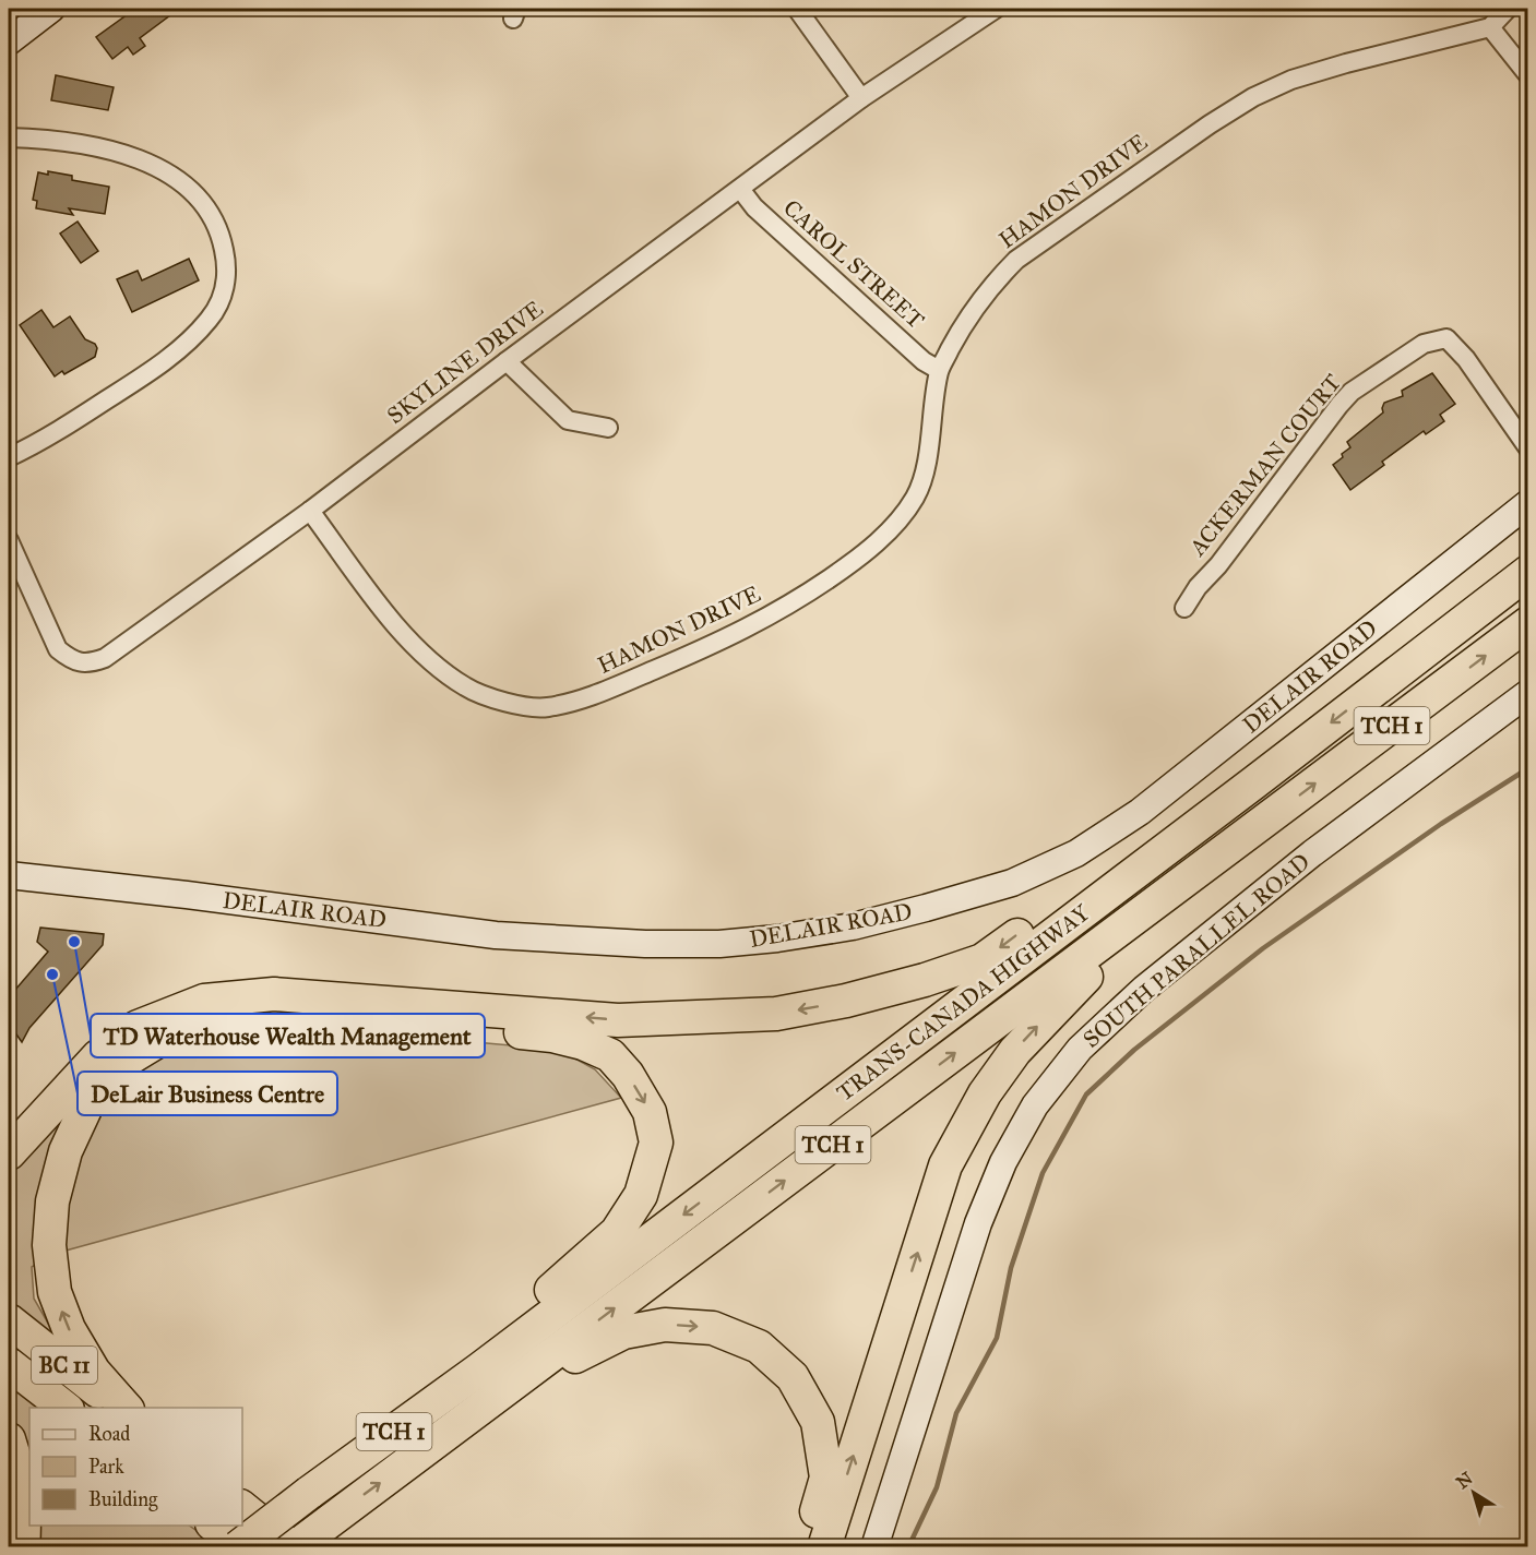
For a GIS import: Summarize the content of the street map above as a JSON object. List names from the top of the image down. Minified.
{"streets":{"highway":["TCH 1","TRANS-CANADA HIGHWAY","BC 11"],"street":["HAMON DRIVE","CAROL STREET","SKYLINE DRIVE","ACKERMAN COURT","DELAIR ROAD","SOUTH PARALLEL ROAD"]},"crossings":[["HAMON DRIVE","CAROL STREET"],["HAMON DRIVE","SKYLINE DRIVE"],["CAROL STREET","SKYLINE DRIVE"]],"places":["TD Waterhouse Wealth Management","DeLair Business Centre"],"legend":["Road","Park","Building"],"north":"top left"}
